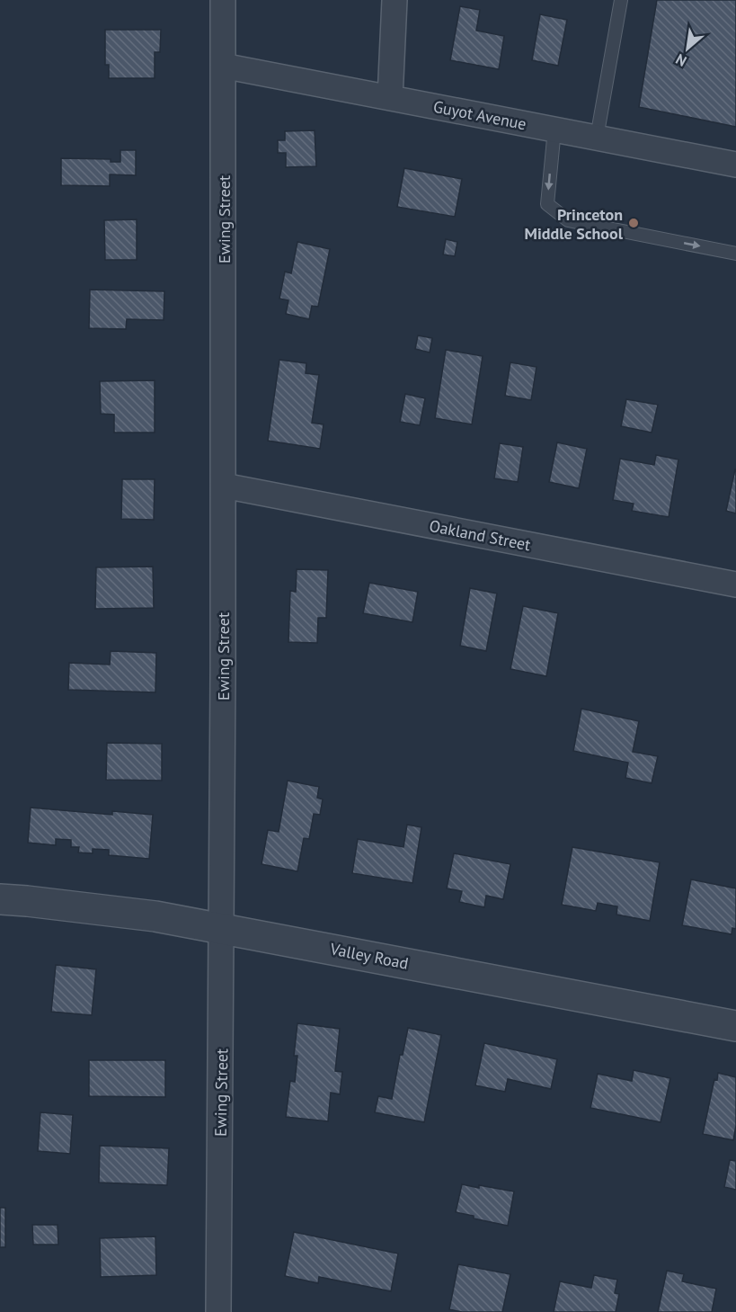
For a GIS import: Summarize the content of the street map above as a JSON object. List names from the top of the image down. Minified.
{"streets":{"street":["Guyot Avenue","Ewing Street","Oakland Street","Valley Road"]},"crossings":[["Guyot Avenue","Ewing Street"],["Ewing Street","Oakland Street"],["Ewing Street","Valley Road"]],"places":["Princeton Middle School"],"north":"bottom left"}
